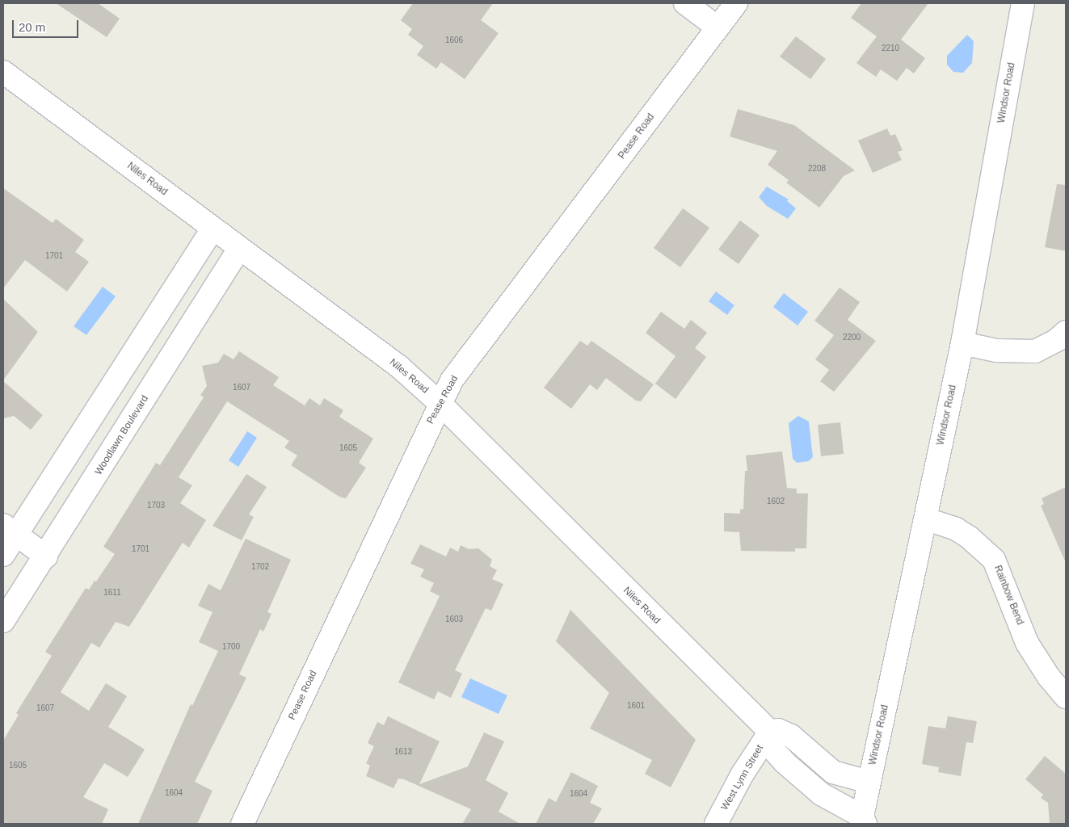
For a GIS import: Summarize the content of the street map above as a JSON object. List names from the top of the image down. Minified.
{"streets":{"street":["Windsor Road","Pease Road","Niles Road","Woodlawn Boulevard","Rainbow Bend","West Lynn Street"]},"crossings":[["Windsor Road","Rainbow Bend"],["Pease Road","Niles Road"],["Niles Road","Woodlawn Boulevard"],["Niles Road","West Lynn Street"]],"house_numbers":["1606","2210","2208","1701","2200","1607","1605","1602","1703","1701","1702","1611","1603","1700","1601","1607","1613","1605","1604","1604"],"scale_bar":"20 m"}
